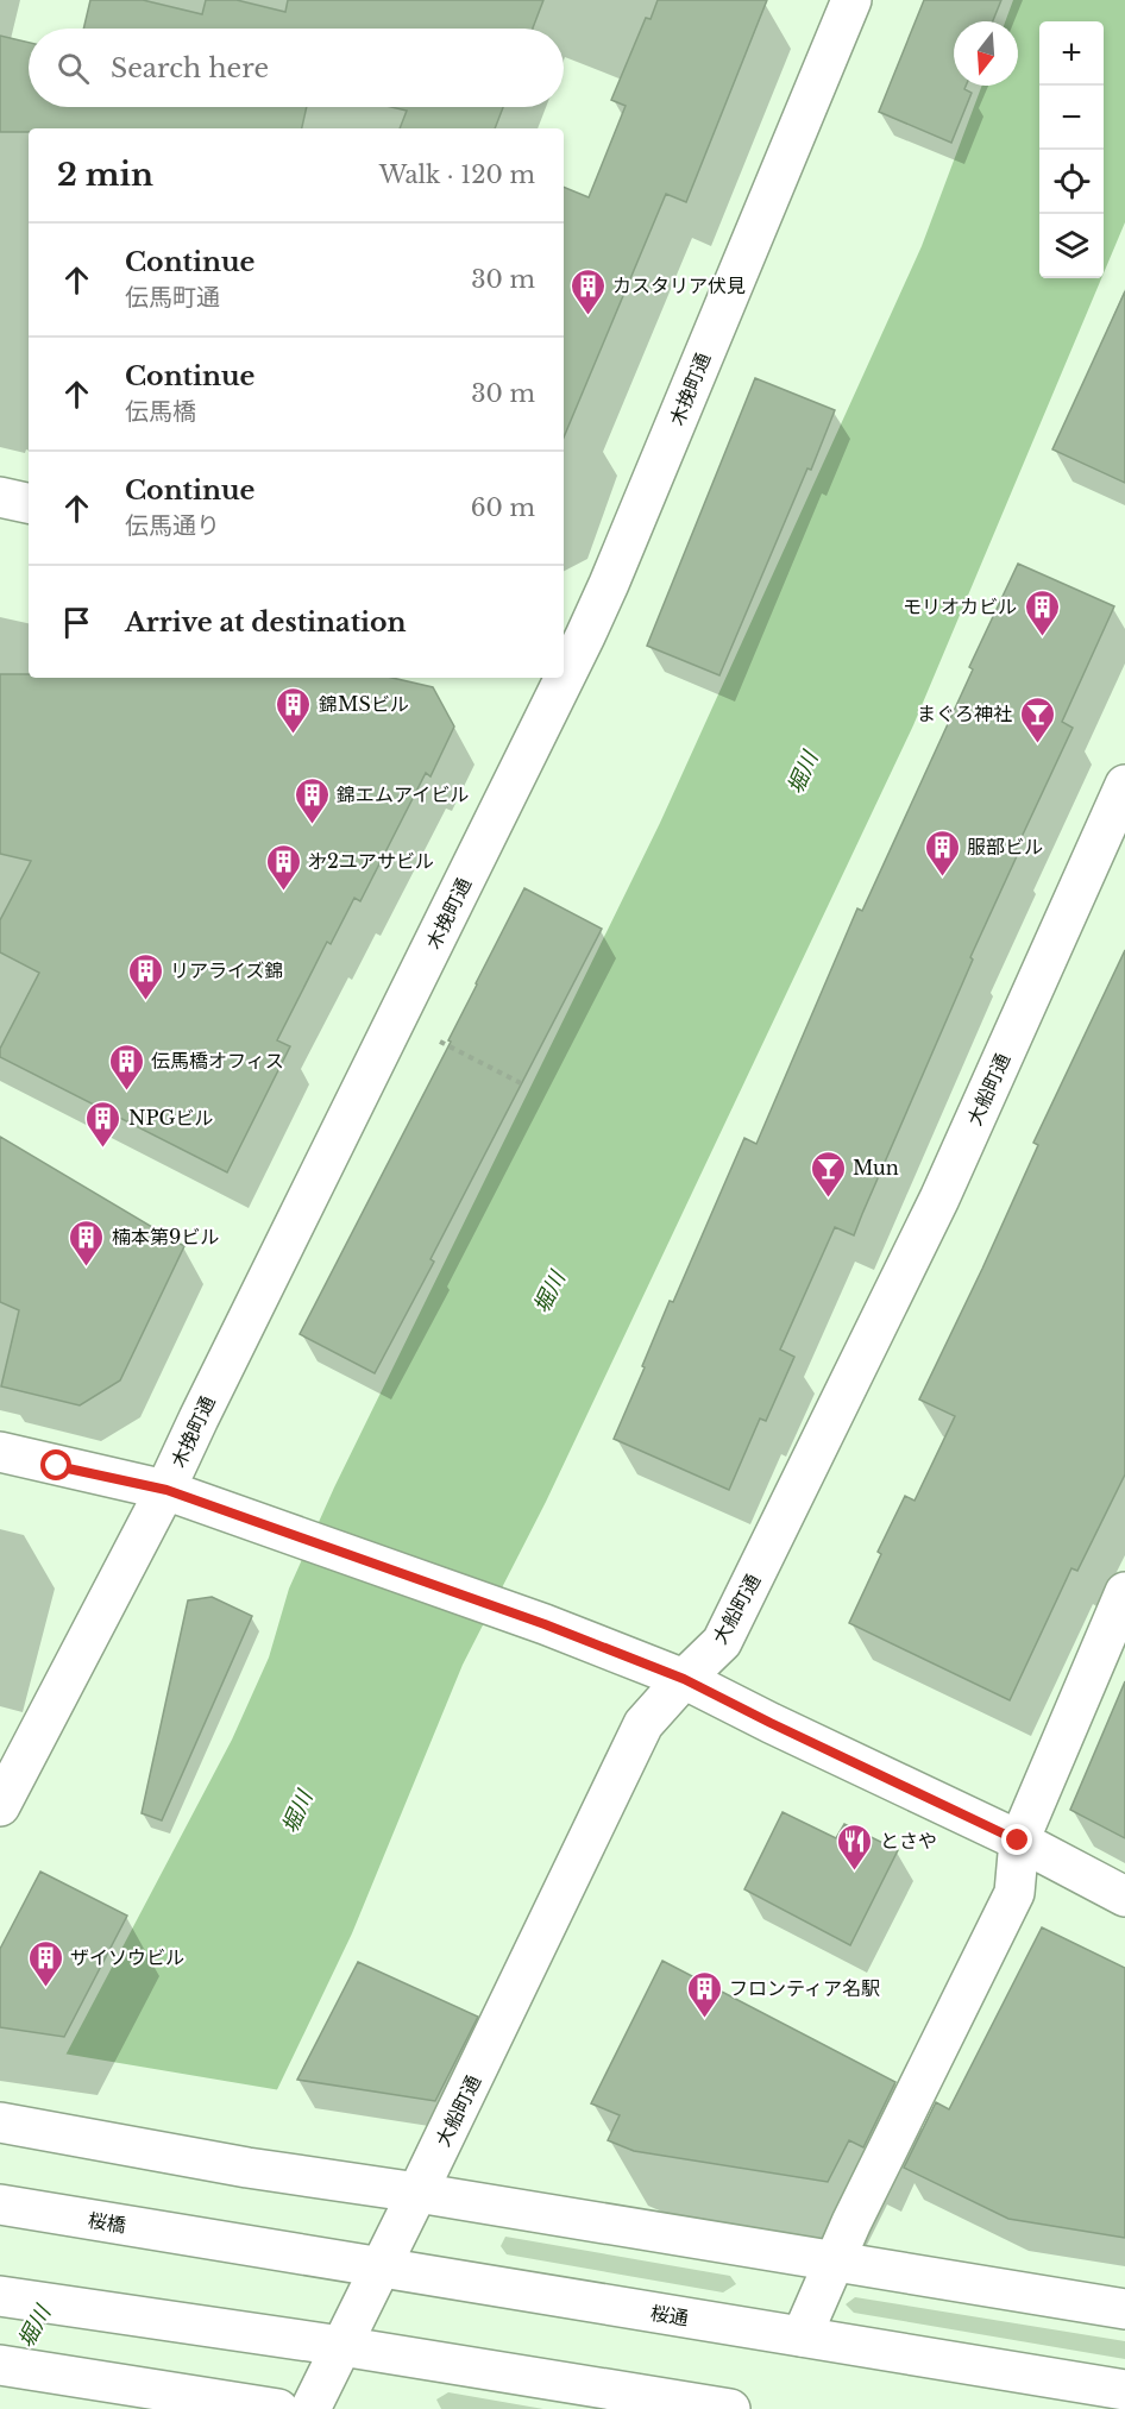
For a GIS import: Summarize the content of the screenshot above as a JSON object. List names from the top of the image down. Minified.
{"streets":{"street":["木挽町通","大船町通","桜橋","桜通"]},"crossings":[["大船町通","桜通"],["桜橋","桜通"]],"water":["堀川"],"places":{"building":["カスタリア伏見","モリオカビル","錦MSビル","錦エムアイビル","服部ビル","㐧2ユアサビル","リアライズ錦","伝馬橋オフィス","NPGビル","楠本第9ビル","ザイソウビル","フロンティア名駅"],"bar":["まぐろ神社","Mun"],"restaurant":["とさや"]},"north":"bottom","page":{"map_buttons":["+","−"],"search":"Search here","heading":["2 min","Walk · 120 m"],"list":[["Continue","伝馬町通","30 m"],["Continue","伝馬橋","30 m"],["Continue","伝馬通り","60 m"],"Arrive at destination"]}}
